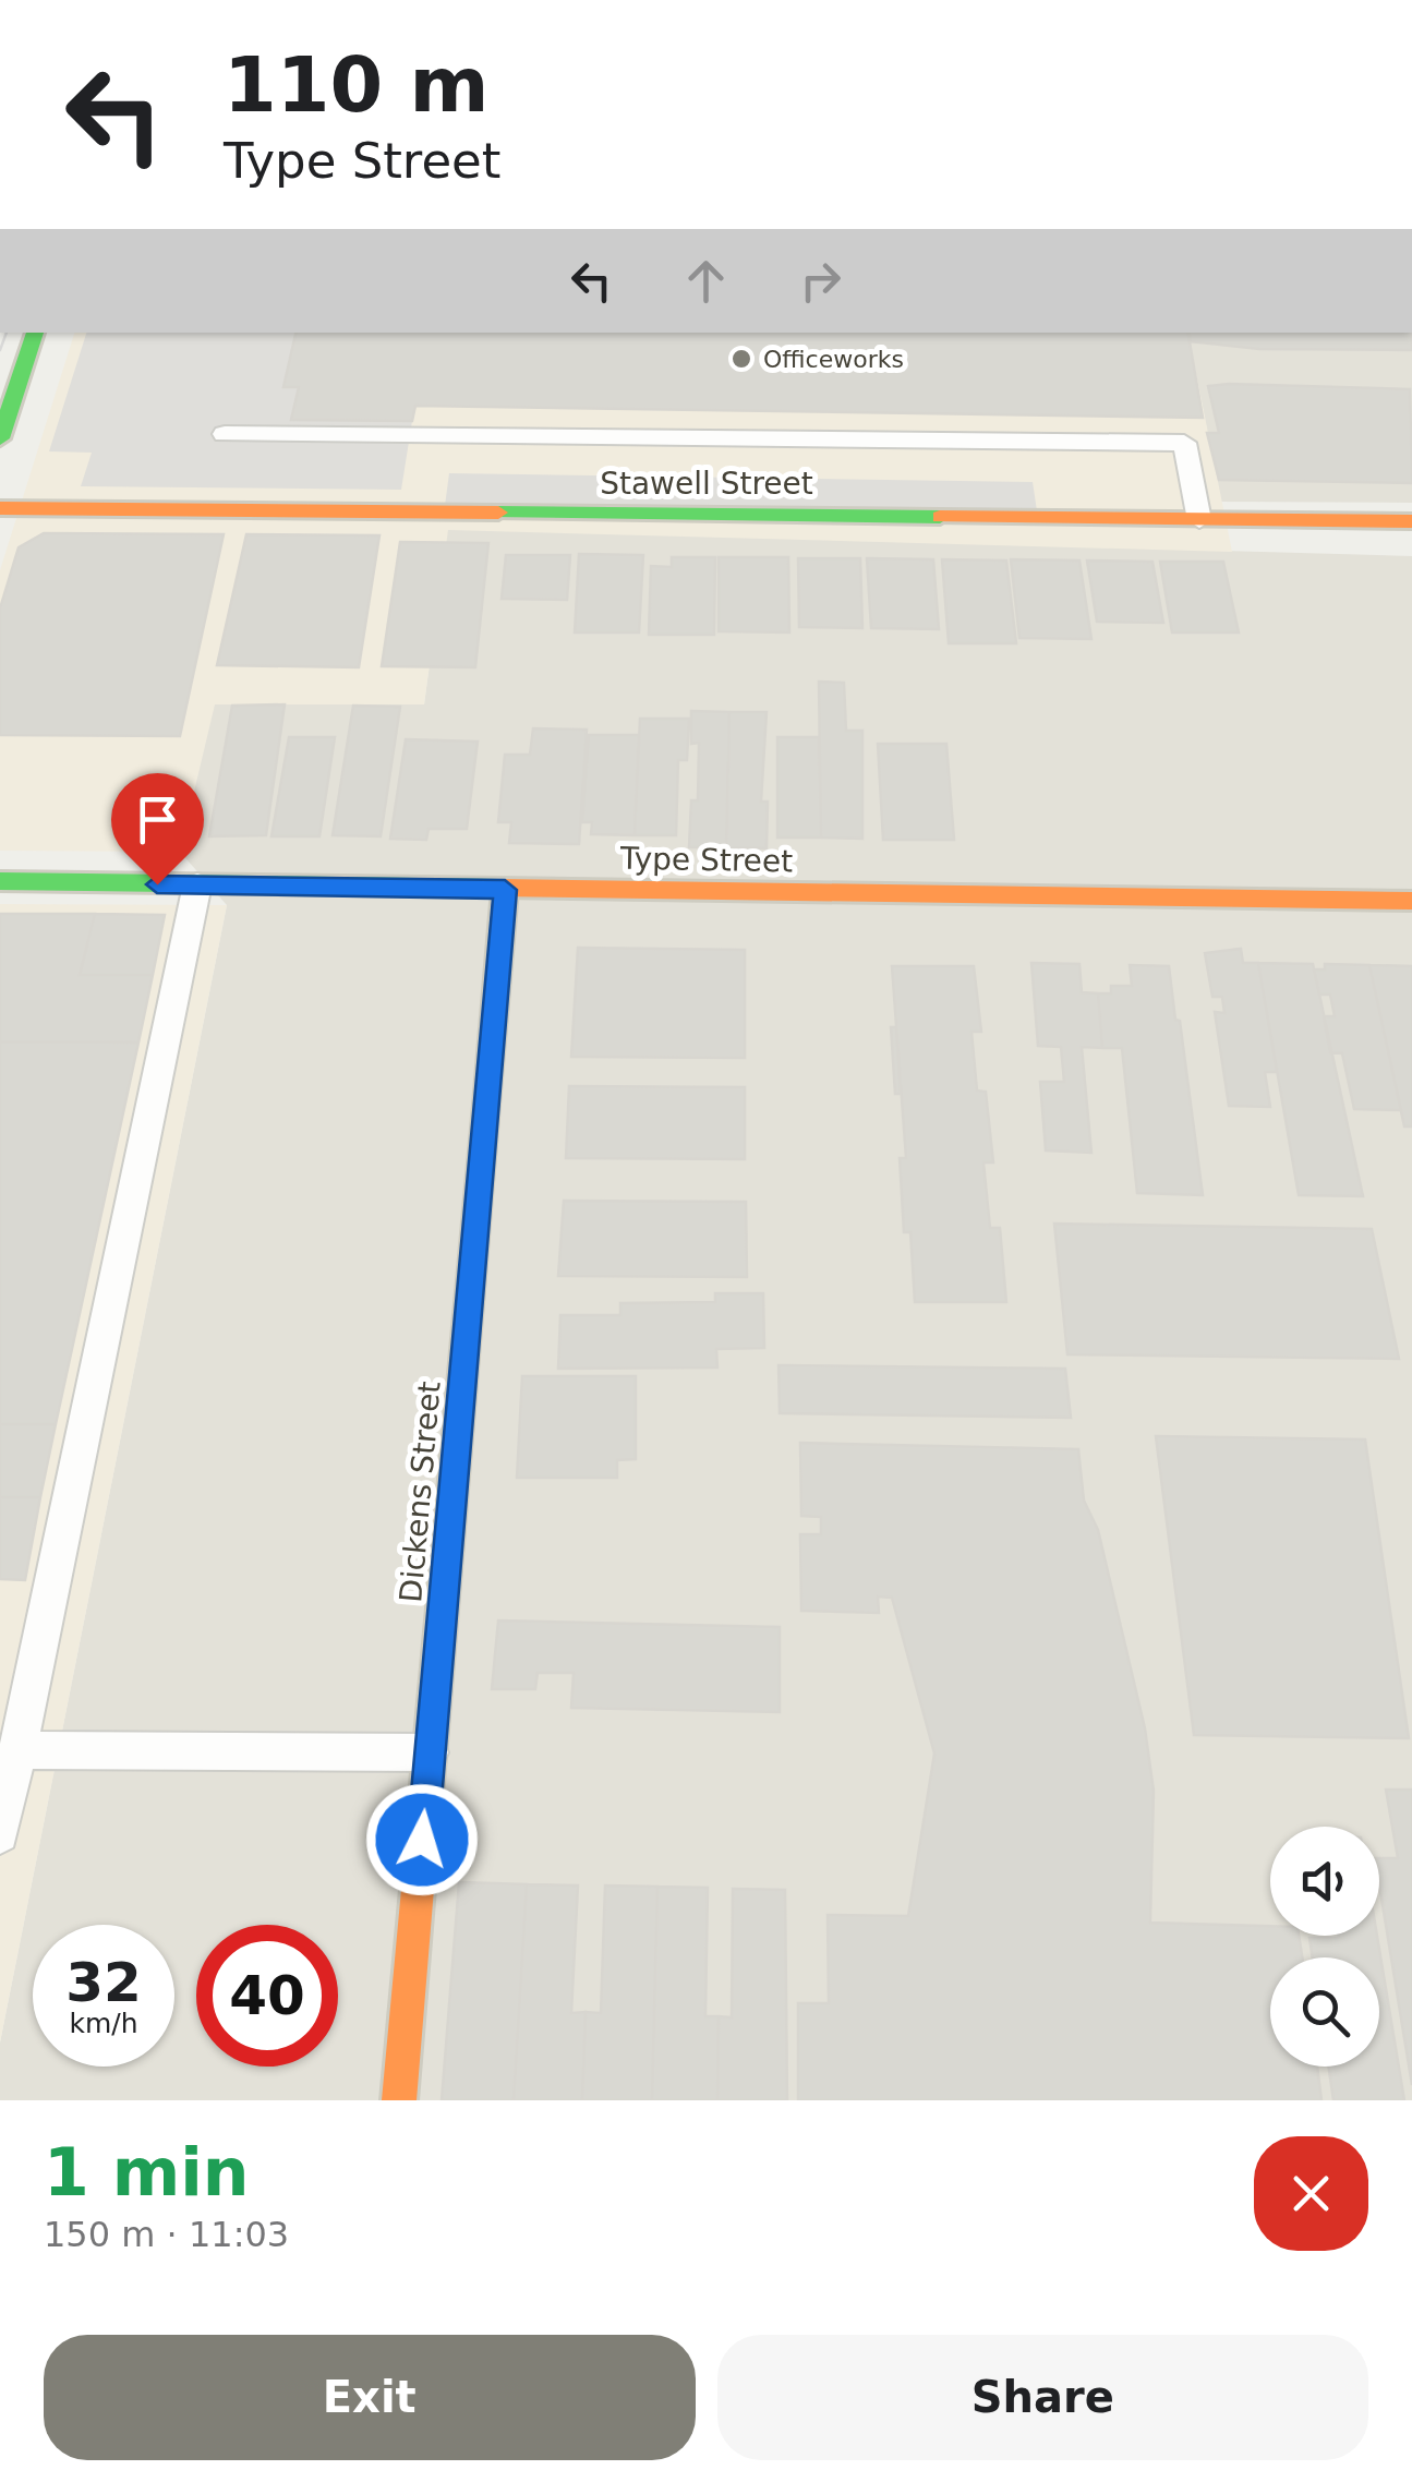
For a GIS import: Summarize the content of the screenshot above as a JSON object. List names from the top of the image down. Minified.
{"streets":{"street":["Stawell Street","Type Street","Dickens Street"]},"crossings":[["Type Street","Dickens Street"]],"places":["Officeworks"],"page":{"turn":["110 m","Type Street"],"speed":"32 km/h","limit":"40","heading":["1 min","150 m · 11:03"],"buttons":["Exit","Share"]}}
